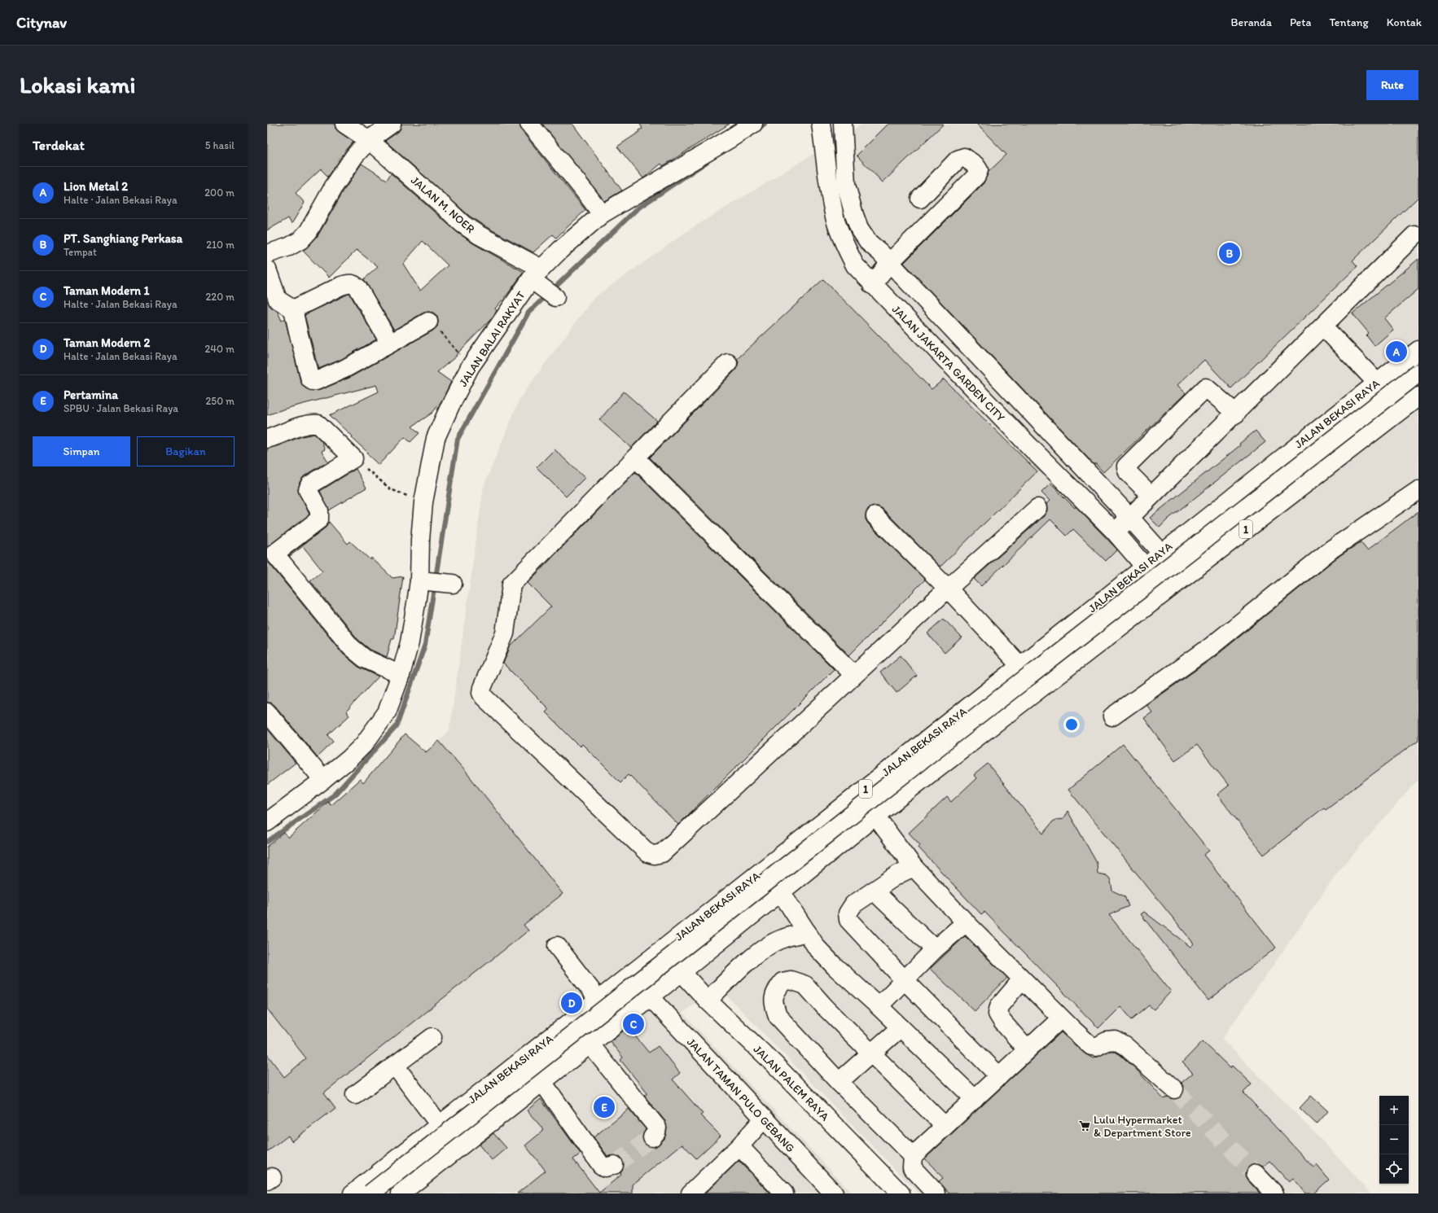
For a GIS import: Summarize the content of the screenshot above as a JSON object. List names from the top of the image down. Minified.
{"streets":{"main road":["JALAN M. NOER","JALAN BALAI RAKYAT","JALAN JAKARTA GARDEN CITY","JALAN BEKASI RAYA","1","JALAN PALEM RAYA","JALAN TAMAN PULO GEBANG"]},"crossings":[["JALAN M. NOER","JALAN BALAI RAKYAT"],["JALAN JAKARTA GARDEN CITY","JALAN BEKASI RAYA"],["1","JALAN PALEM RAYA"],["1","JALAN TAMAN PULO GEBANG"]],"places":{"supermarket":["Lulu Hypermarket & Department Store"]},"page":{"header":"Citynav","nav":["Beranda","Peta","Tentang","Kontak"],"buttons":["Rute",["Simpan","Bagikan"]],"title":"Lokasi kami","heading":["Terdekat","5 hasil"],"list":[{"mark":"A","name":"Lion Metal 2","note":"Halte · Jalan Bekasi Raya","value":"200 m"},{"mark":"B","name":"PT. Sanghiang Perkasa","note":"Tempat","value":"210 m"},{"mark":"C","name":"Taman Modern 1","note":"Halte · Jalan Bekasi Raya","value":"220 m"},{"mark":"D","name":"Taman Modern 2","note":"Halte · Jalan Bekasi Raya","value":"240 m"},{"mark":"E","name":"Pertamina","note":"SPBU · Jalan Bekasi Raya","value":"250 m"}],"pins":["B","A","D","C","E"],"map_buttons":["+","−"]}}
